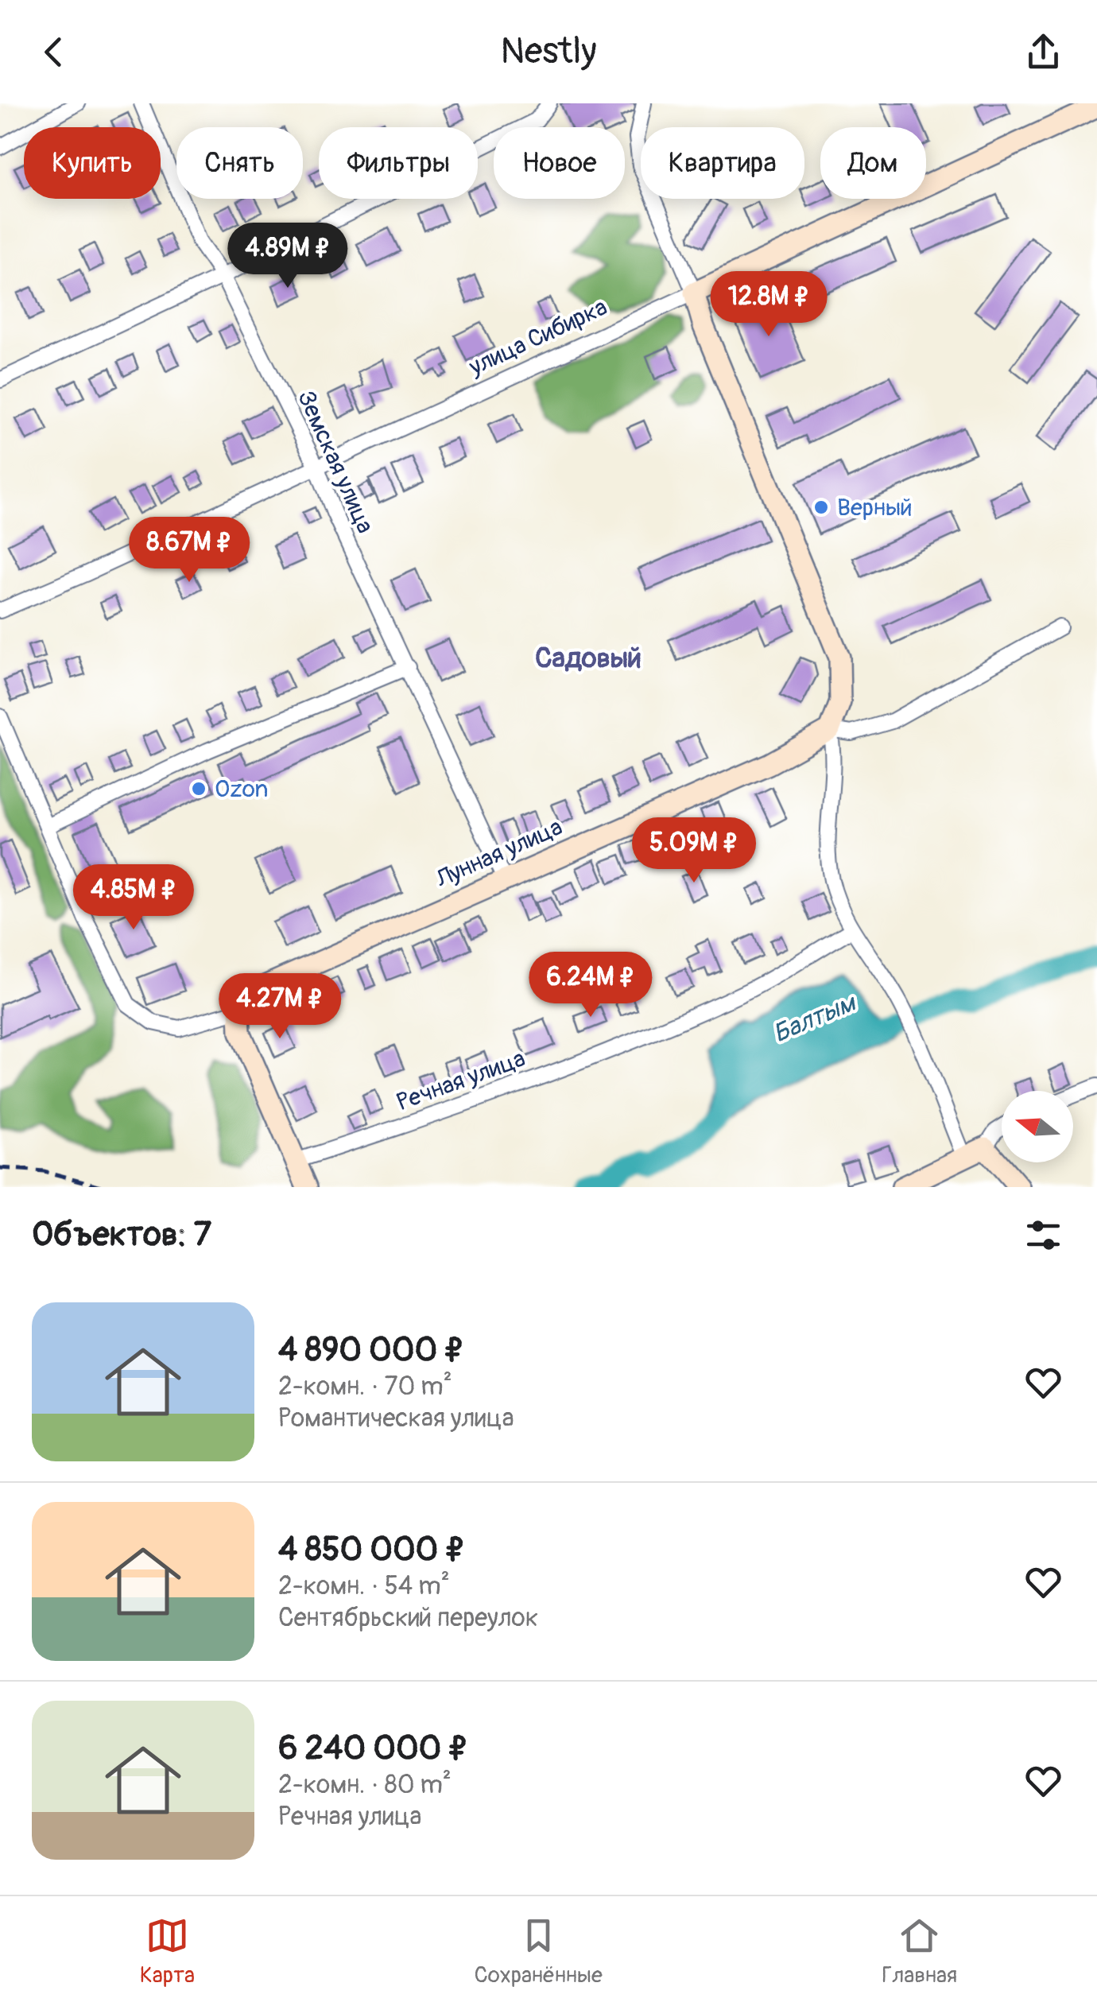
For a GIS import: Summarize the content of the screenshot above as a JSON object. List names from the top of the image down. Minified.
{"streets":{"street":["улица Сибирка","Земская улица","Лунная улица","Речная улица"]},"crossings":[["улица Сибирка","Земская улица"],["Земская улица","Лунная улица"]],"districts":["Садовый"],"water":["Балтым"],"places":["Верный","Ozon"],"north":"left","page":{"header":"Nestly","chip":["Купить","Снять","Фильтры","Новое","Квартира","Дом"],"price":["4.89M ₽","12.8M ₽","8.67M ₽","5.09M ₽","4.85M ₽","6.24M ₽","4.27M ₽"],"heading":"Объектов: 7","list":[{"name":"4 890 000 ₽","note":"2-комн. · 70 m² · Романтическая улица"},{"name":"4 850 000 ₽","note":"2-комн. · 54 m² · Сентябрьский переулок"},{"name":"6 240 000 ₽","note":"2-комн. · 80 m² · Речная улица"}],"tabs":["Карта","Сохранённые","Главная"]}}
